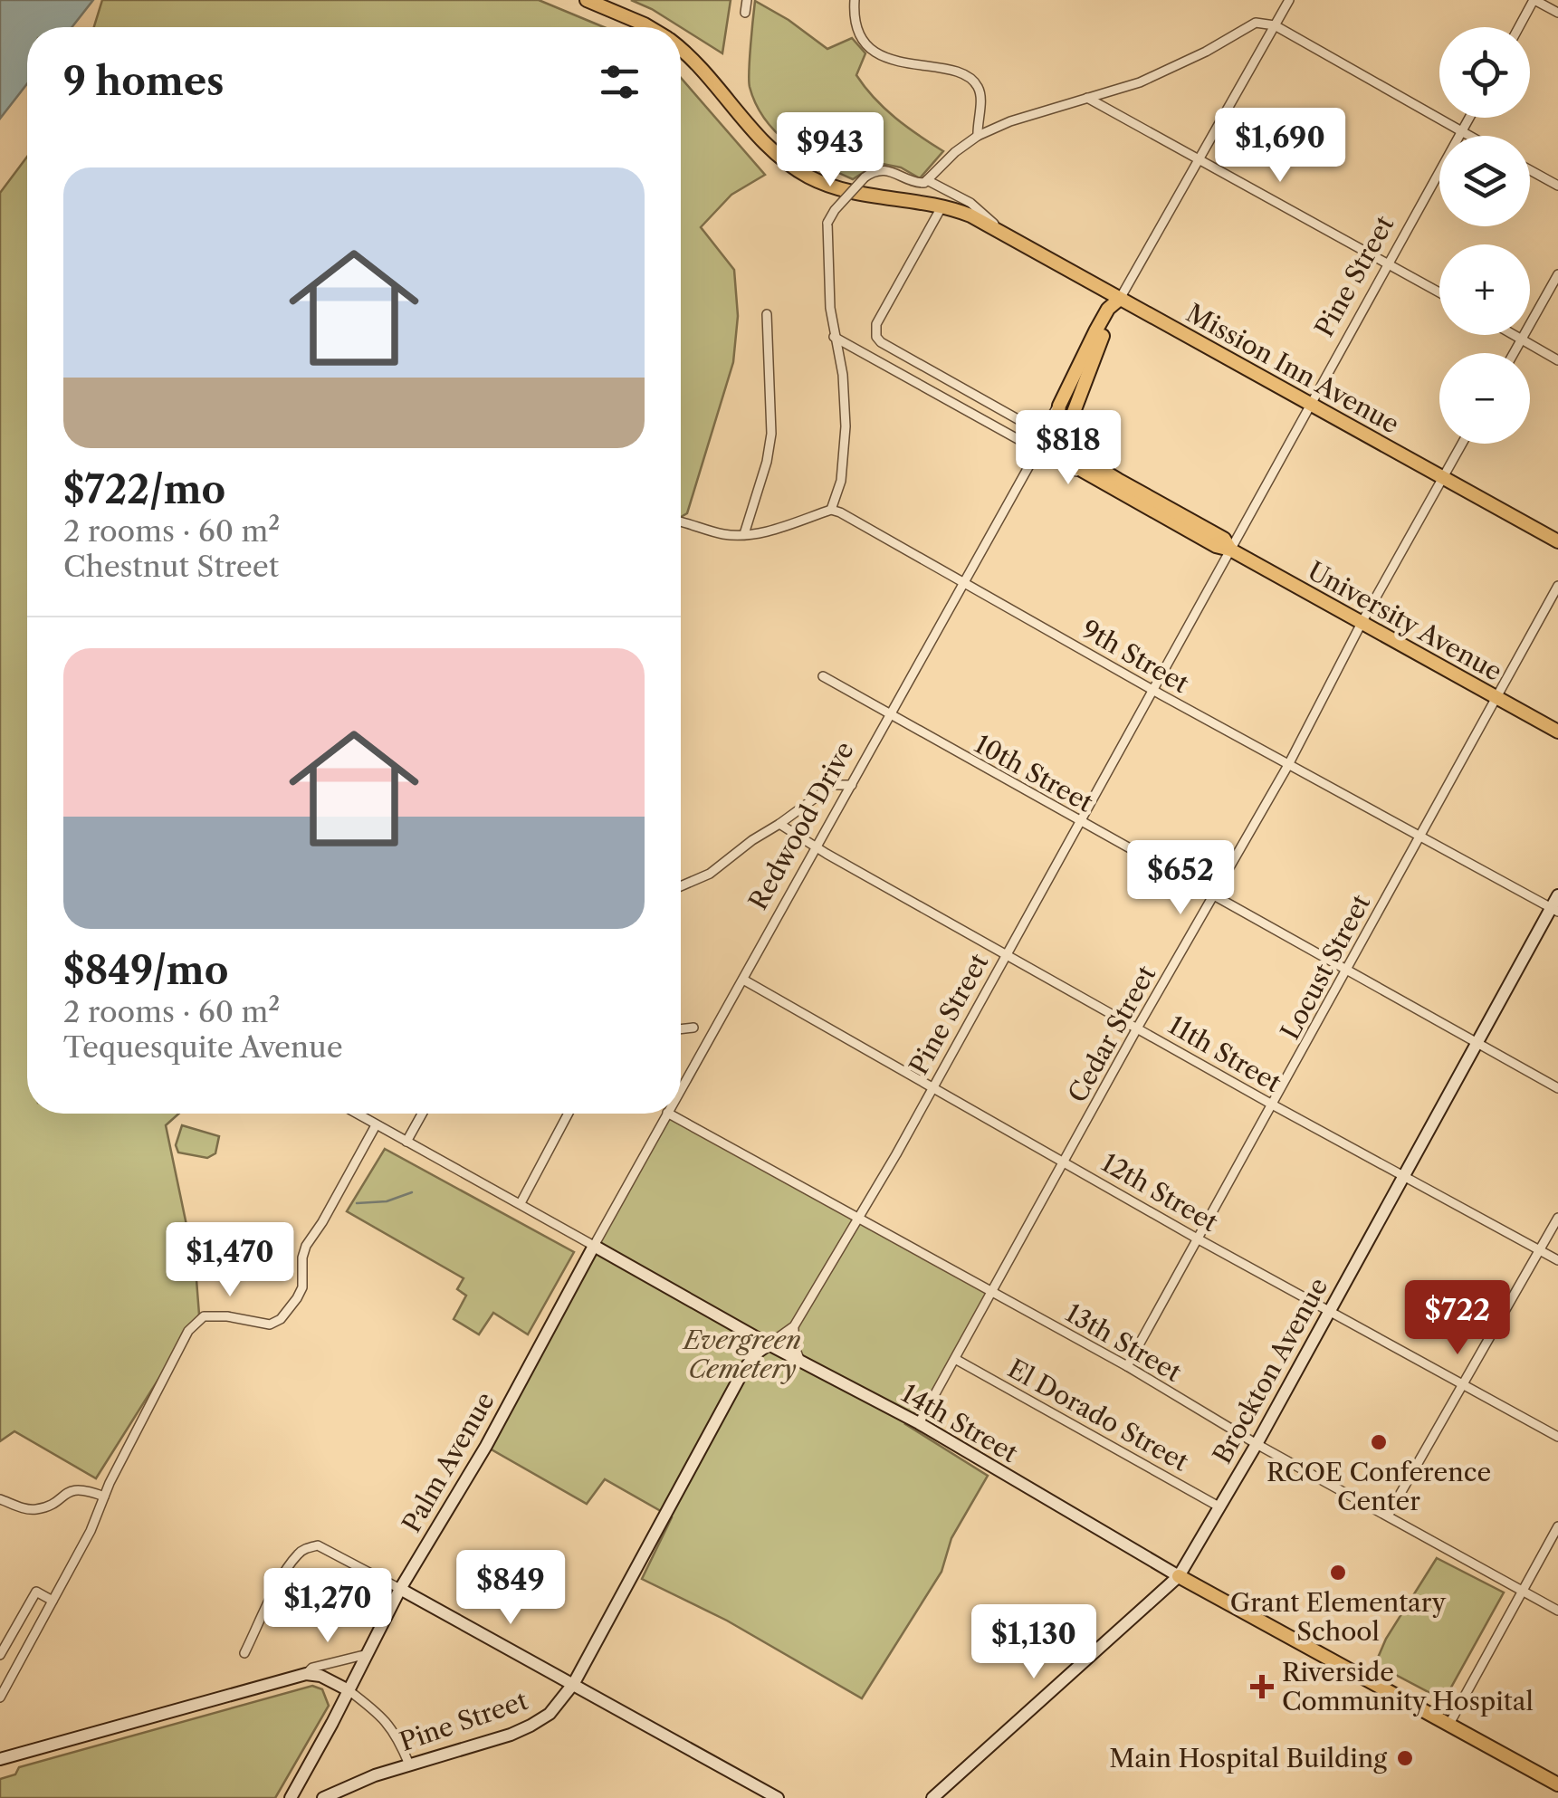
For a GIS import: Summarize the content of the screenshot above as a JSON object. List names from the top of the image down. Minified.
{"streets":{"main road":["Mission Inn Avenue","University Avenue","Redwood Drive","14th Street"],"street":["Pine Street","9th Street","10th Street","Locust Street","Cedar Street","11th Street","12th Street","13th Street","Brockton Avenue","El Dorado Street","Palm Avenue"]},"crossings":[["Pine Street","Mission Inn Avenue"],["Pine Street","University Avenue"],["Pine Street","9th Street"],["Pine Street","10th Street"],["Pine Street","11th Street"],["Pine Street","12th Street"],["Pine Street","13th Street"],["Pine Street","14th Street"],["Mission Inn Avenue","University Avenue"],["Mission Inn Avenue","Redwood Drive"],["Mission Inn Avenue","Cedar Street"],["University Avenue","Redwood Drive"],["University Avenue","Locust Street"],["University Avenue","Cedar Street"],["9th Street","Redwood Drive"],["9th Street","Locust Street"],["9th Street","Cedar Street"],["9th Street","Brockton Avenue"],["10th Street","Redwood Drive"],["10th Street","Locust Street"],["10th Street","Cedar Street"],["10th Street","Brockton Avenue"],["Redwood Drive","11th Street"],["Redwood Drive","12th Street"],["Redwood Drive","14th Street"],["Redwood Drive","Palm Avenue"],["Locust Street","11th Street"],["Locust Street","12th Street"],["Locust Street","13th Street"],["Cedar Street","11th Street"],["Cedar Street","12th Street"],["Cedar Street","13th Street"],["Cedar Street","El Dorado Street"],["Cedar Street","14th Street"],["11th Street","Brockton Avenue"],["12th Street","Brockton Avenue"],["13th Street","Brockton Avenue"],["Brockton Avenue","El Dorado Street"],["Brockton Avenue","14th Street"],["14th Street","Palm Avenue"]],"parks":["Evergreen Cemetery"],"places":{"other":["RCOE Conference Center","Grant Elementary School","Main Hospital Building"],"health":["Riverside Community Hospital"]},"page":{"map_buttons":["+","−"],"heading":"9 homes","price":["$1,690","$943","$818","$652","$1,470","$722","$849","$1,270","$1,130"],"list":[{"name":"$722/mo","note":"2 rooms · 60 m² · Chestnut Street"},{"name":"$849/mo","note":"2 rooms · 60 m² · Tequesquite Avenue"}]}}
